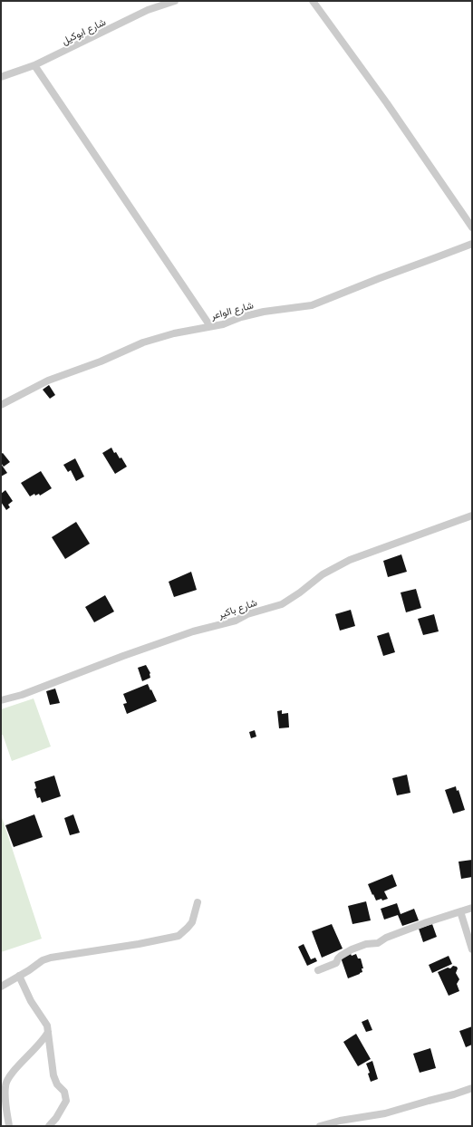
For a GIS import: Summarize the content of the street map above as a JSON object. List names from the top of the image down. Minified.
{"streets":{"street":["شارع ابوكيل","شارع الواعر","شارع باكير"]}}
